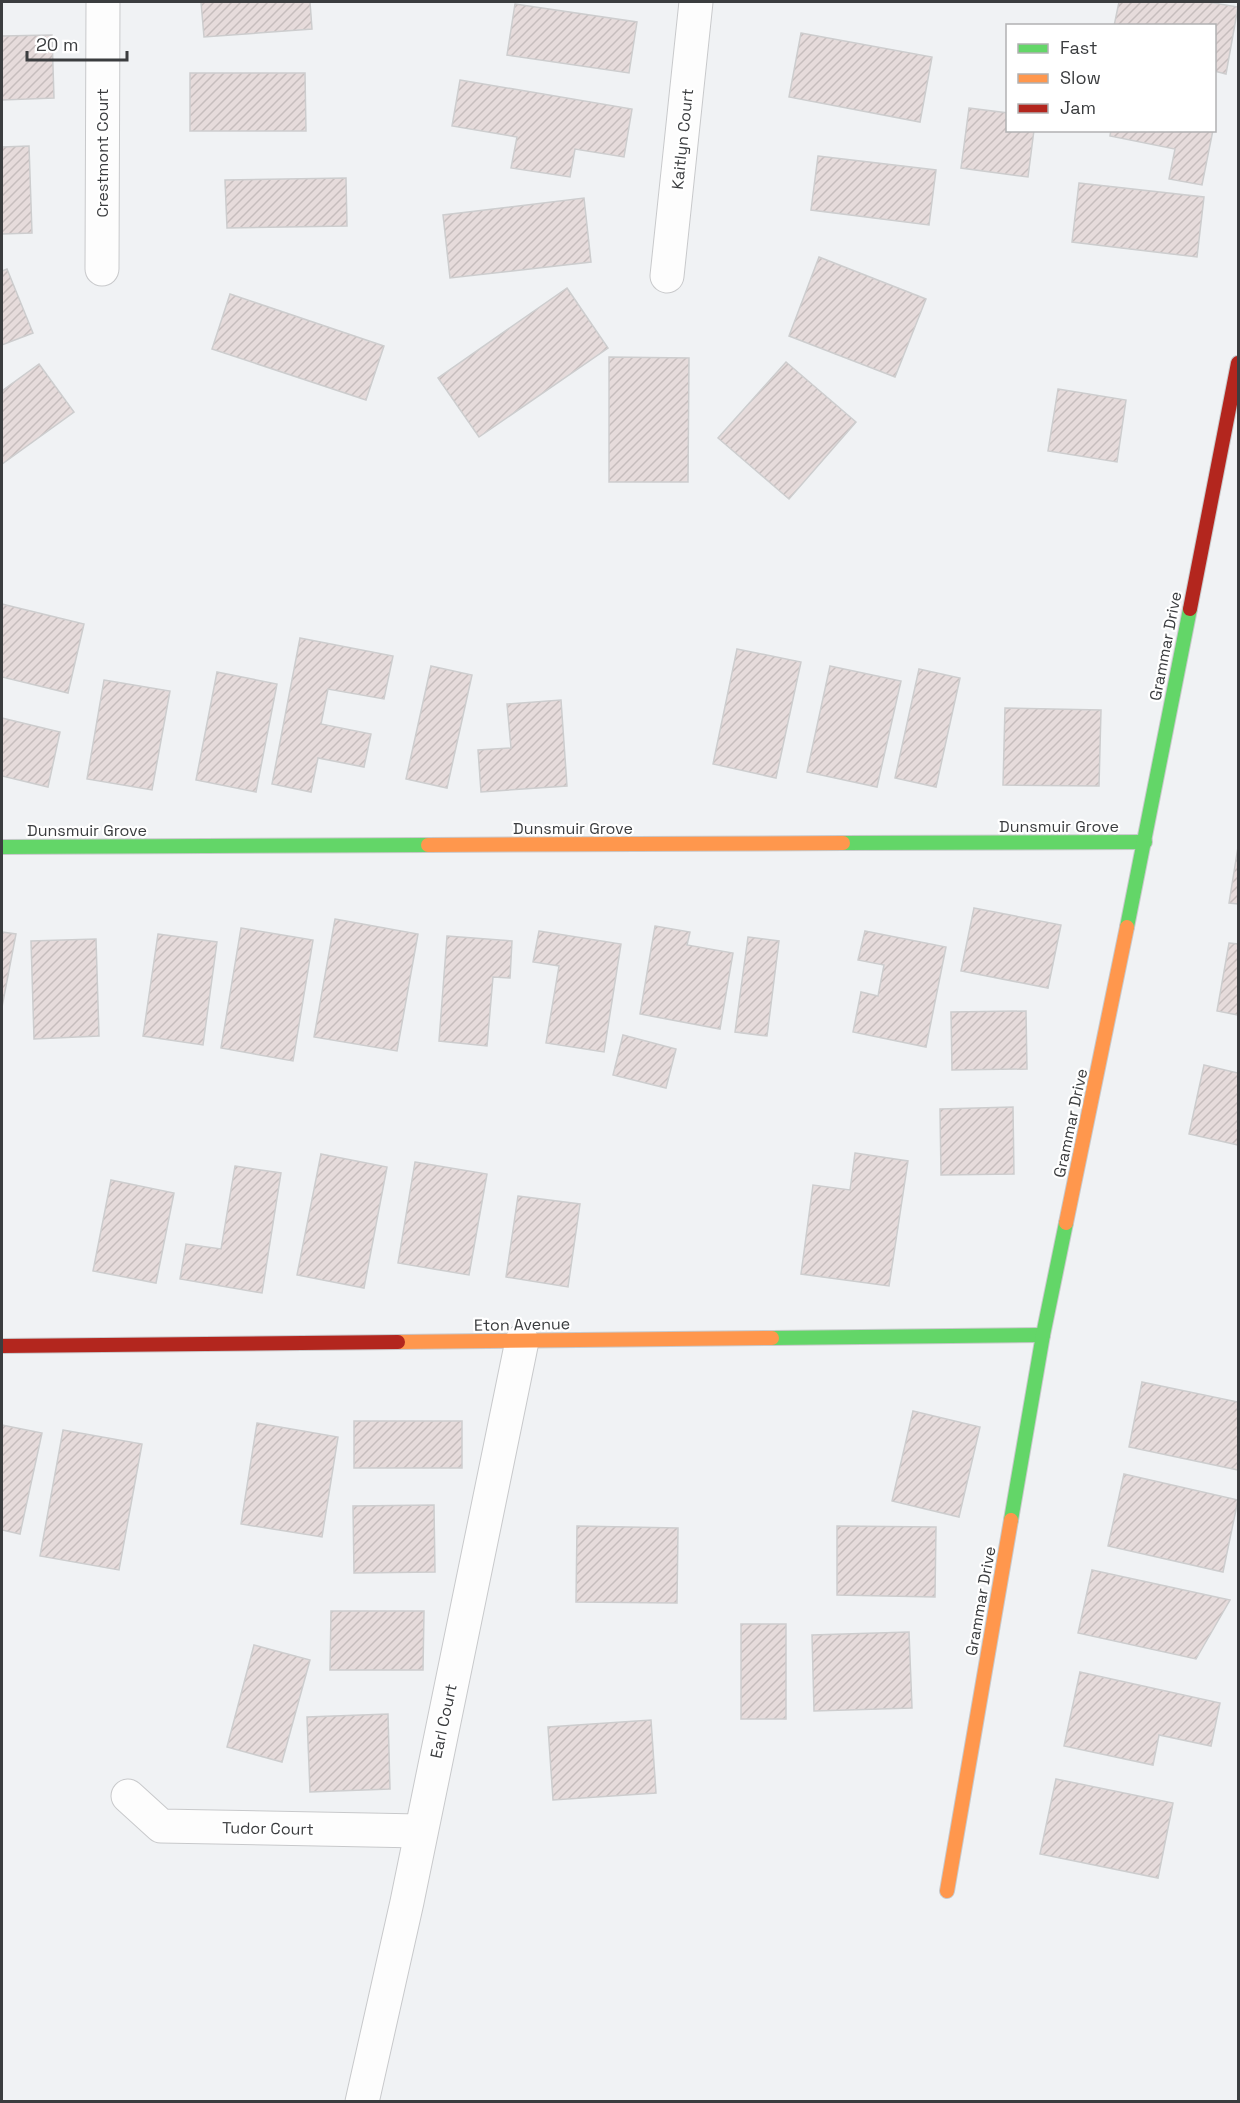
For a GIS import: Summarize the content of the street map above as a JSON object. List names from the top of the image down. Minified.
{"streets":{"street":["Kaitlyn Court","Crestmont Court","Grammar Drive","Dunsmuir Grove","Eton Avenue","Earl Court","Tudor Court"]},"crossings":[["Grammar Drive","Dunsmuir Grove"],["Grammar Drive","Eton Avenue"],["Eton Avenue","Earl Court"],["Earl Court","Tudor Court"]],"legend":["Fast","Slow","Jam"],"scale_bar":"20 m"}
